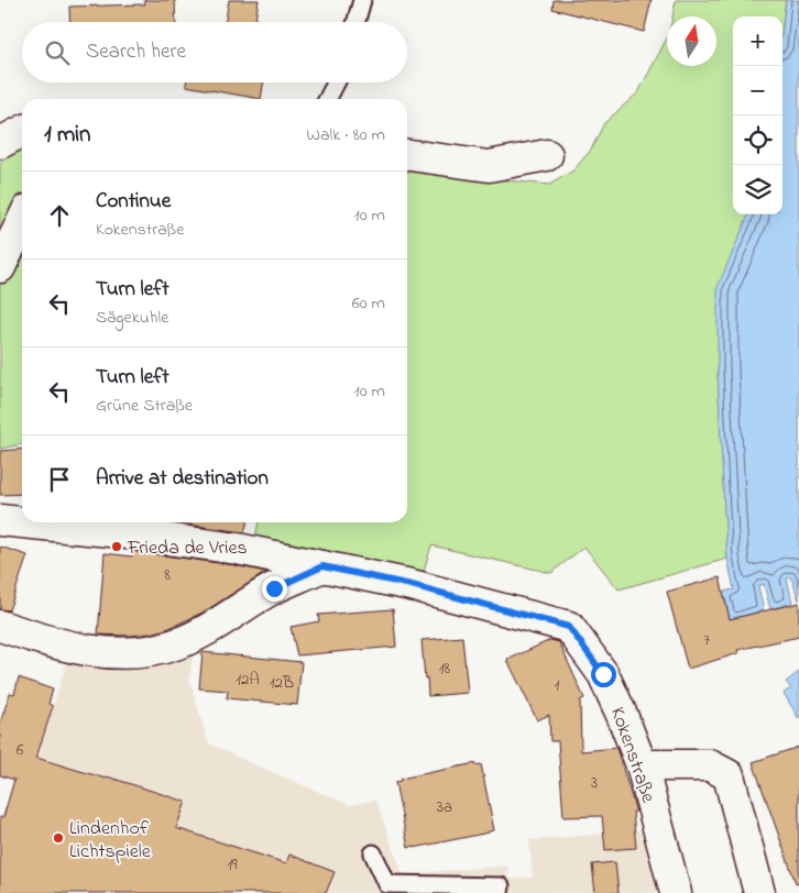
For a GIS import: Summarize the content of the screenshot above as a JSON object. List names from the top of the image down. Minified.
{"streets":{"street":["Kokenstraße"]},"places":["Frieda de Vries","Lindenhof Lichtspiele"],"house_numbers":["8","7","18","12A","12B","1","6","3","3a","19"],"north":"top","page":{"map_buttons":["+","−"],"search":"Search here","heading":["1 min","Walk · 80 m"],"list":[["Continue","Kokenstraße","10 m"],["Turn left","Sägekuhle","60 m"],["Turn left","Grüne Straße","10 m"],"Arrive at destination"]}}
